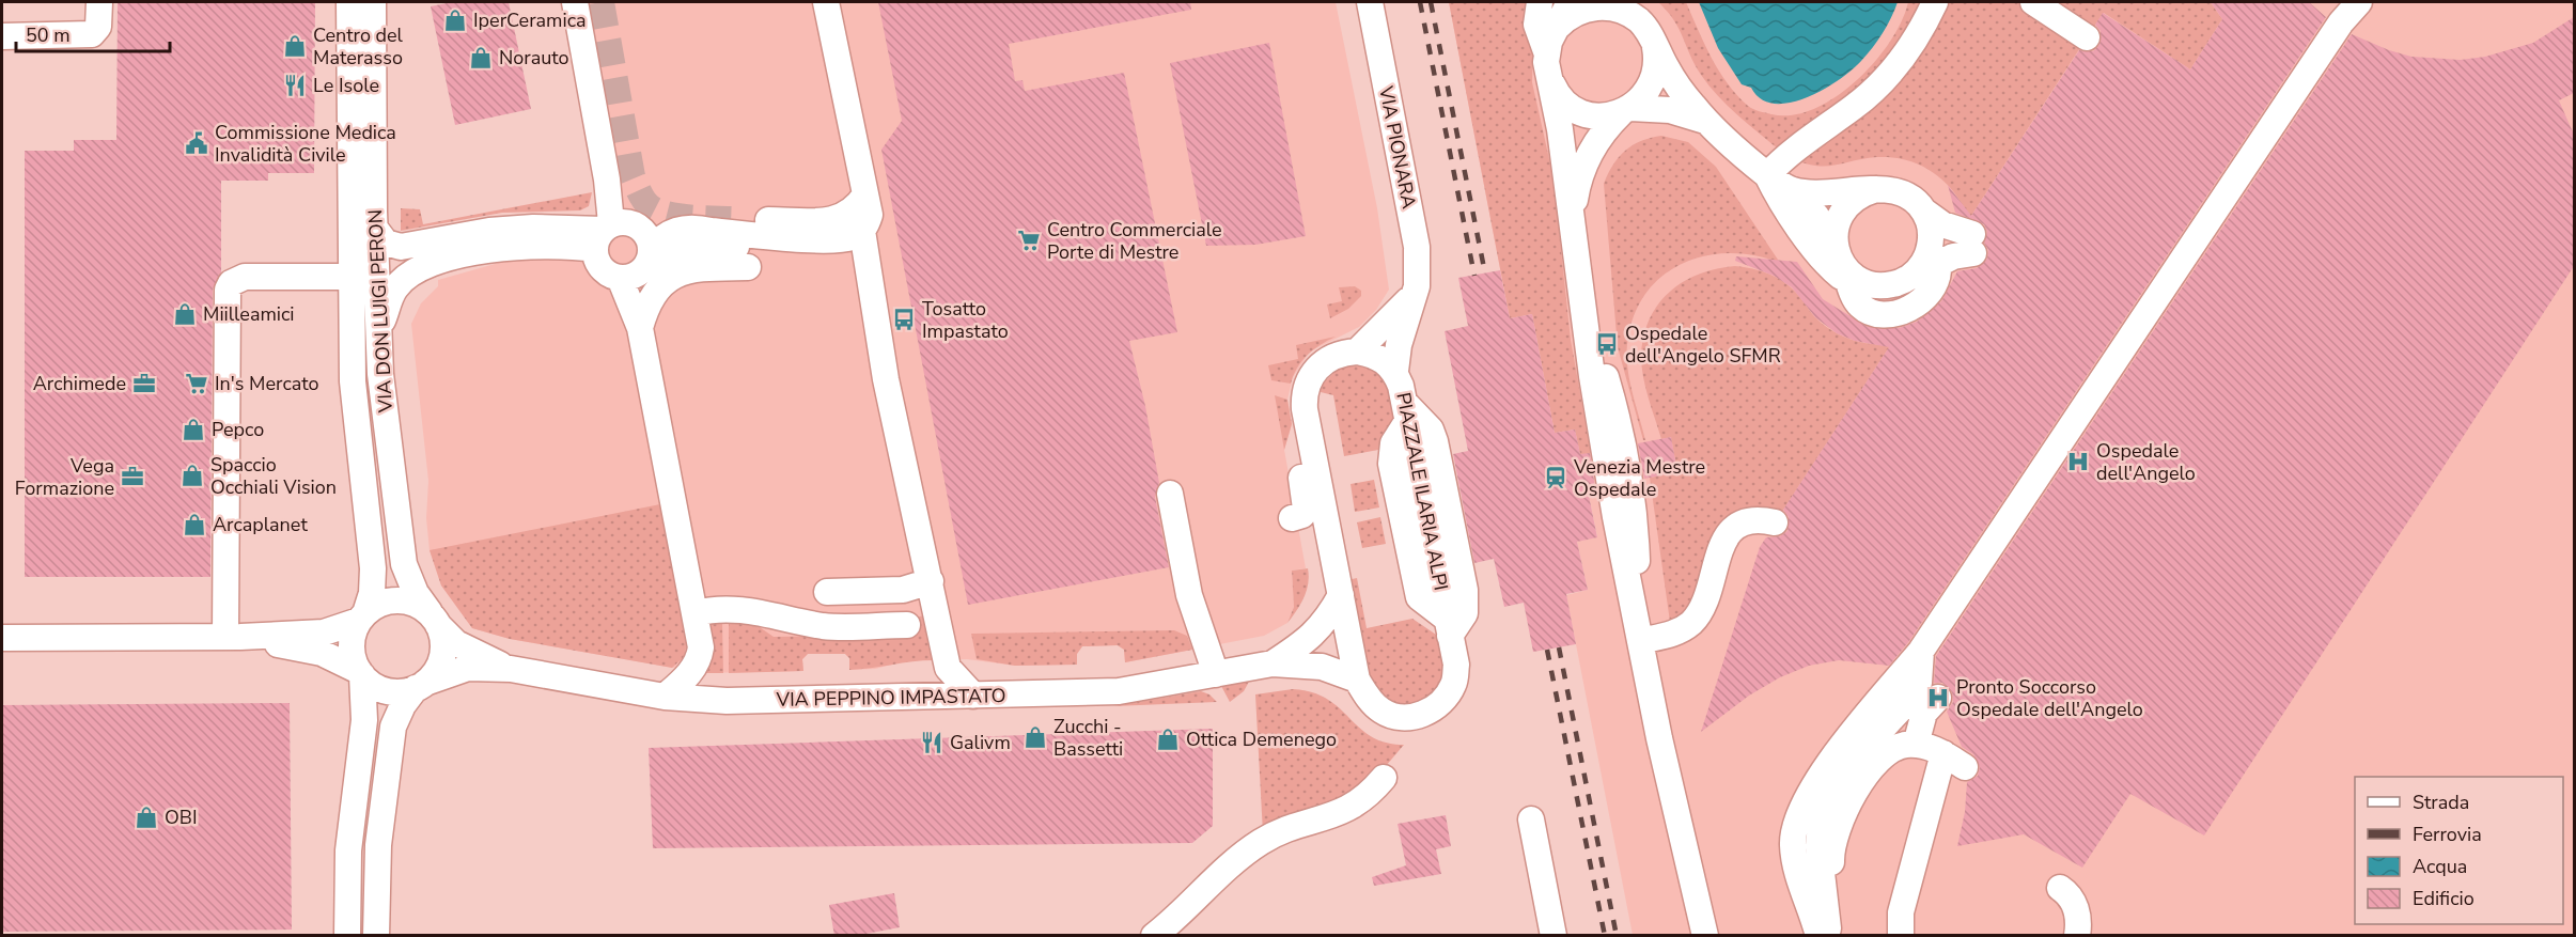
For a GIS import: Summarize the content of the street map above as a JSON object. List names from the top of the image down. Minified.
{"streets":{"street":["VIA PIONARA","VIA DON LUIGI PERON","PIAZZALE ILARIA ALPI","VIA PEPPINO IMPASTATO"]},"crossings":[["VIA PIONARA","PIAZZALE ILARIA ALPI"],["VIA DON LUIGI PERON","VIA PEPPINO IMPASTATO"]],"places":{"shop":["IperCeramica","Centro del Materasso","Norauto","Miilleamici","Pepco","Spaccio Occhiali Vision","Arcaplanet","Zucchi - Bassetti","Ottica Demenego","OBI"],"restaurant":["Le Isole","Galivm"],"public building":["Commissione Medica Invalidità Civile"],"supermarket":["Centro Commerciale Porte di Mestre","In's Mercato"],"bus stop":["Tosatto Impastato","Ospedale dell'Angelo SFMR"],"office":["Archimede","Vega Formazione"],"hospital":["Ospedale dell'Angelo","Pronto Soccorso Ospedale dell'Angelo"],"station":["Venezia Mestre Ospedale"]},"legend":["Strada","Ferrovia","Acqua","Edificio"],"scale_bar":"50 m"}
